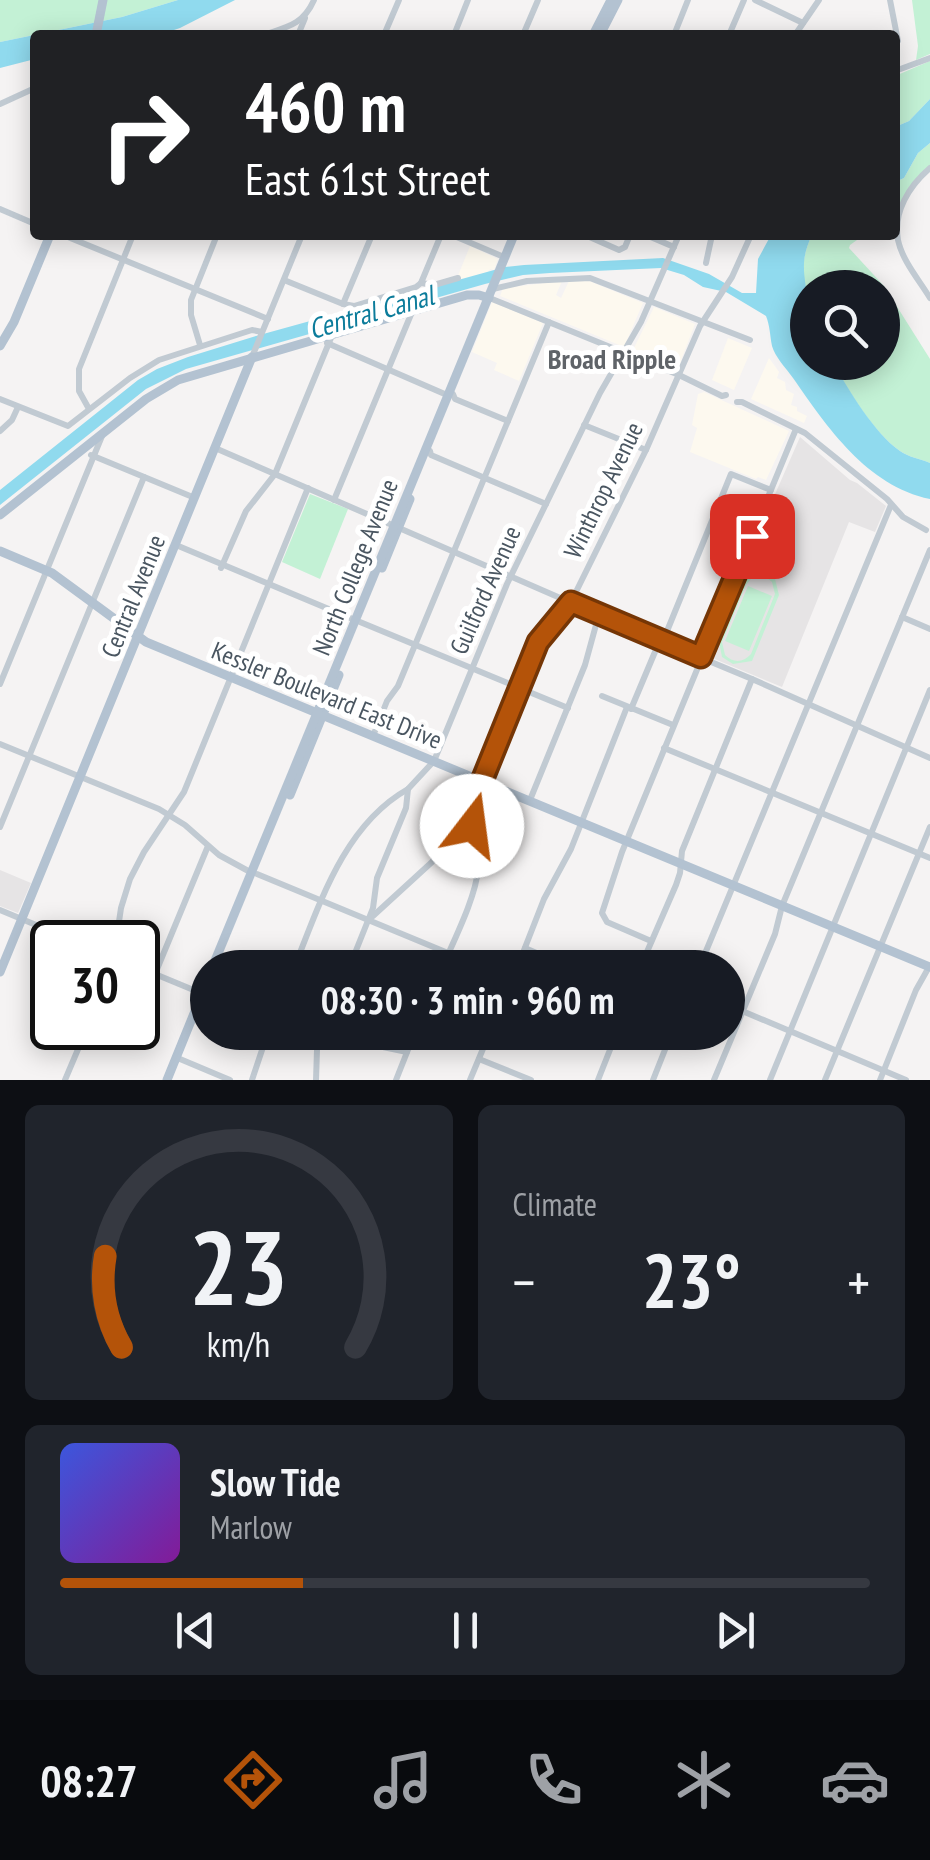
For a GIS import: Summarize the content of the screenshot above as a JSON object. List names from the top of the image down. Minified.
{"streets":{"main road":["North College Avenue","Central Avenue","Kessler Boulevard East Drive"],"street":["Winthrop Avenue","Guilford Avenue"]},"crossings":[["Winthrop Avenue","Guilford Avenue"],["Winthrop Avenue","Kessler Boulevard East Drive"],["North College Avenue","Kessler Boulevard East Drive"],["Guilford Avenue","Kessler Boulevard East Drive"],["Central Avenue","Kessler Boulevard East Drive"]],"districts":["Broad Ripple"],"water":["Central Canal"],"page":{"turn":["460 m","East 61st Street"],"limit":"30","trip":"08:30 · 3 min · 960 m","tile":"Climate","heat":["−","23°","+"],"song":["Slow Tide","Marlow"],"tabs":"08:27","gauge":["23","km/h"]}}
